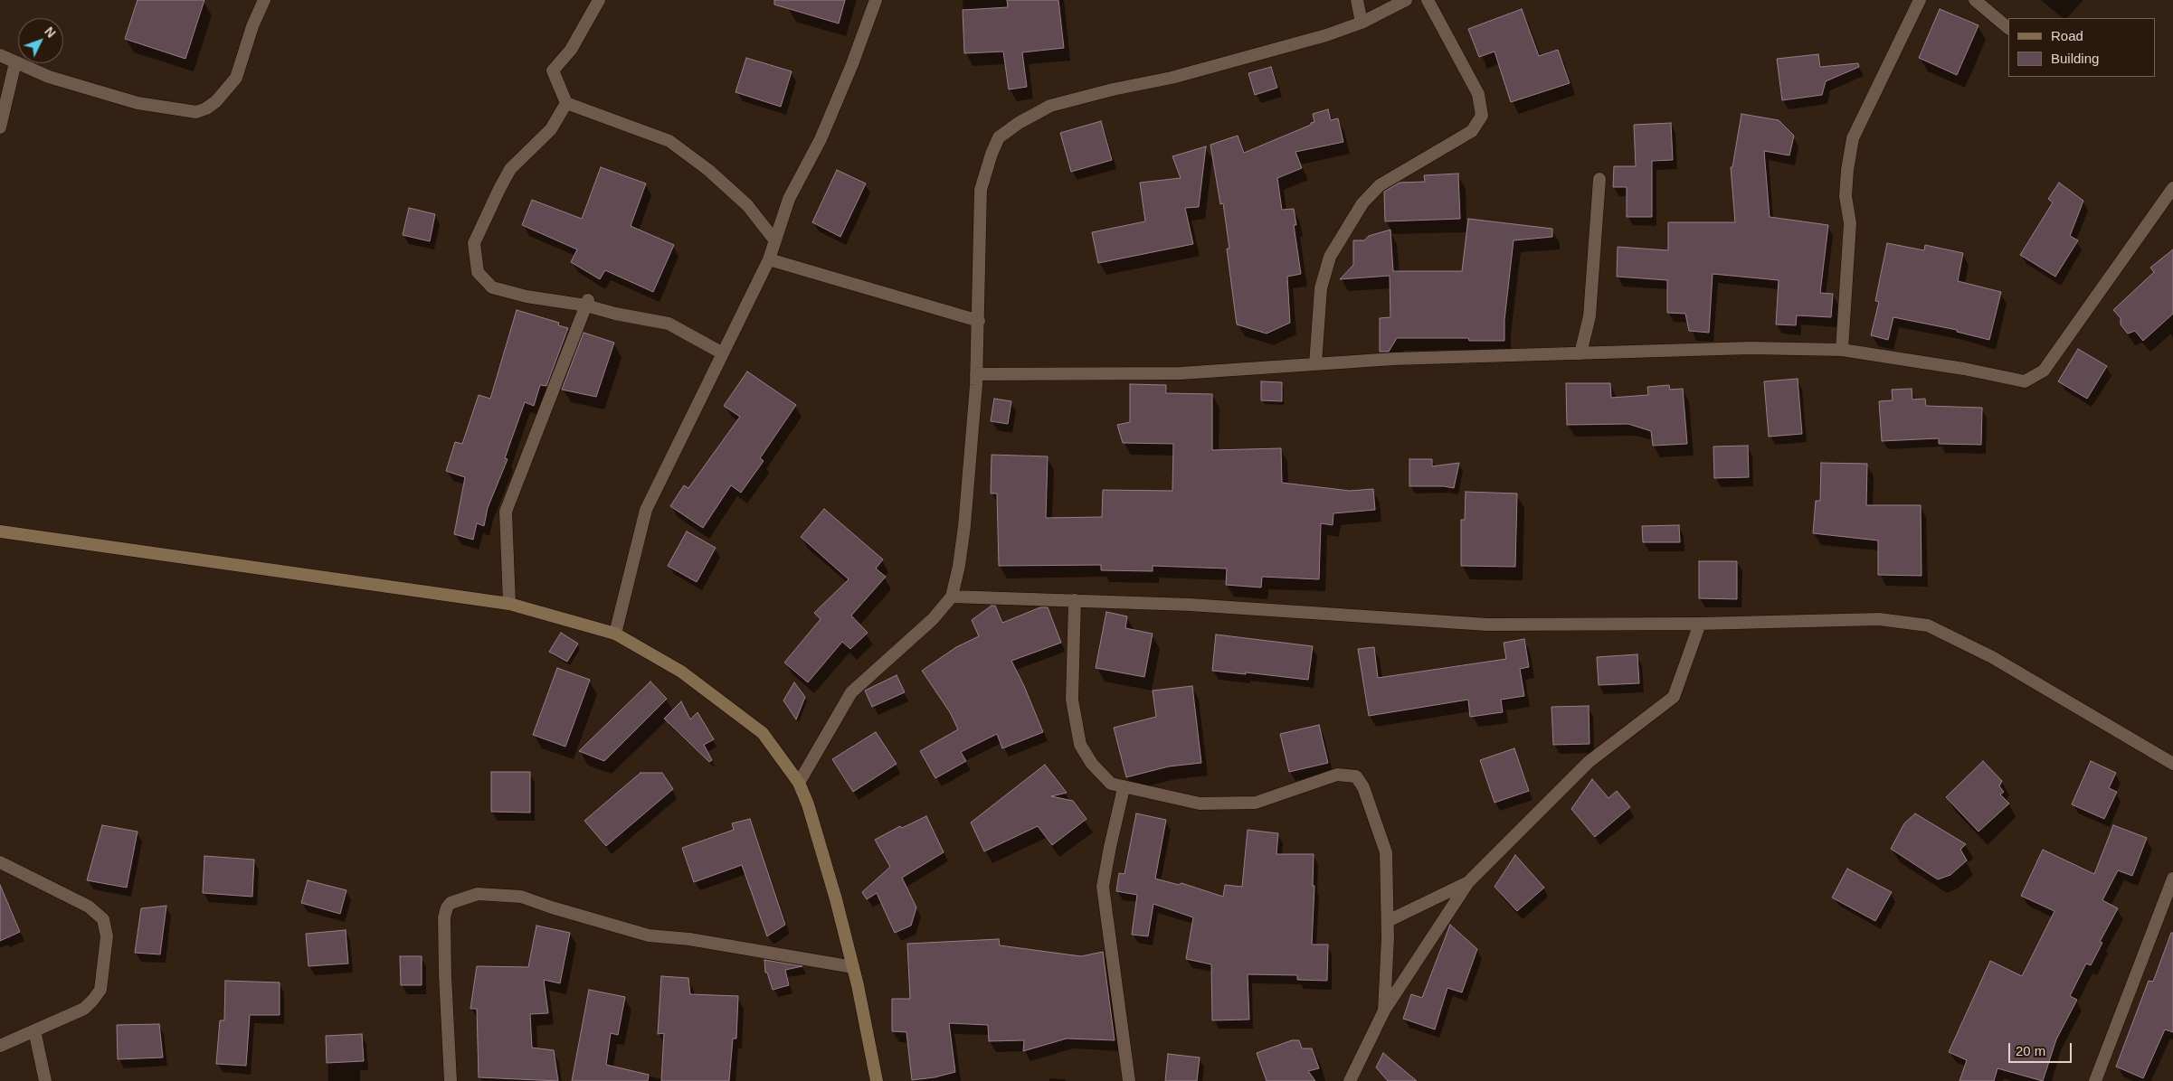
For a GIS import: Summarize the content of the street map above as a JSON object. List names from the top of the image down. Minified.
{"legend":["Road","Building"],"scale_bar":"20 m","north":"top right"}
